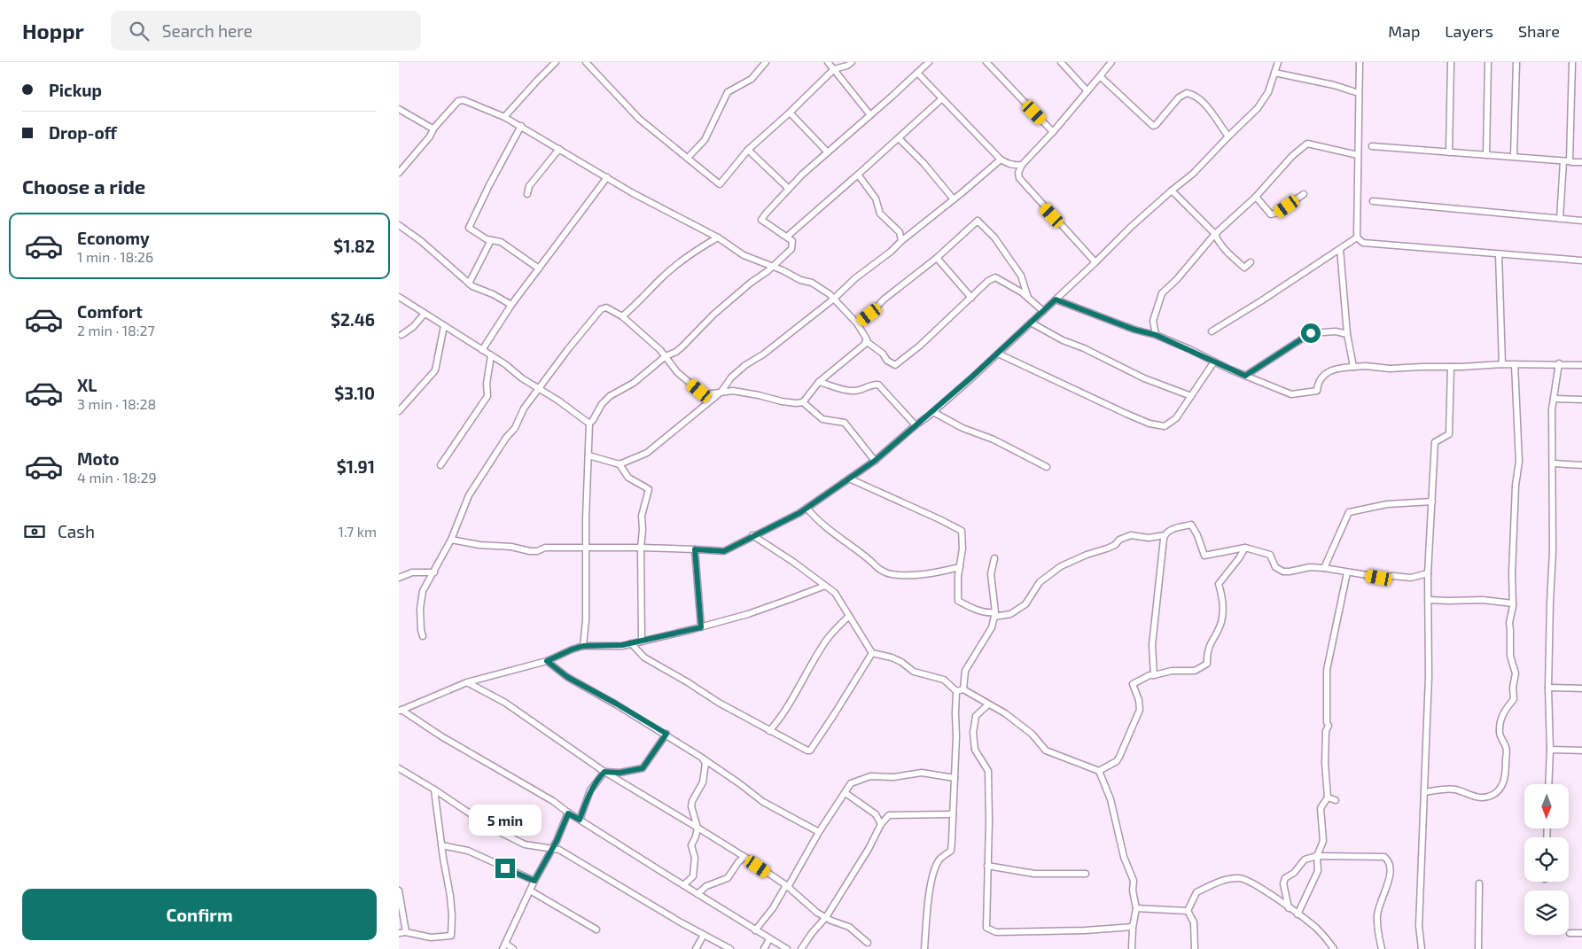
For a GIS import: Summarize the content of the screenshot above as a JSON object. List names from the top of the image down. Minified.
{"north":"bottom","page":{"header":"Hoppr","search":"Search here","nav":["Map","Layers","Share"],"banner":["Pickup","Drop-off"],"heading":"Choose a ride","list":[{"name":"Economy","note":"1 min · 18:26","value":"$1.82"},{"name":"Comfort","note":"2 min · 18:27","value":"$2.46"},{"name":"XL","note":"3 min · 18:28","value":"$3.10"},{"name":"Moto","note":"4 min · 18:29","value":"$1.91"}],"pay":["Cash","1.7 km"],"bubble":"5 min","buttons":"Confirm"}}
